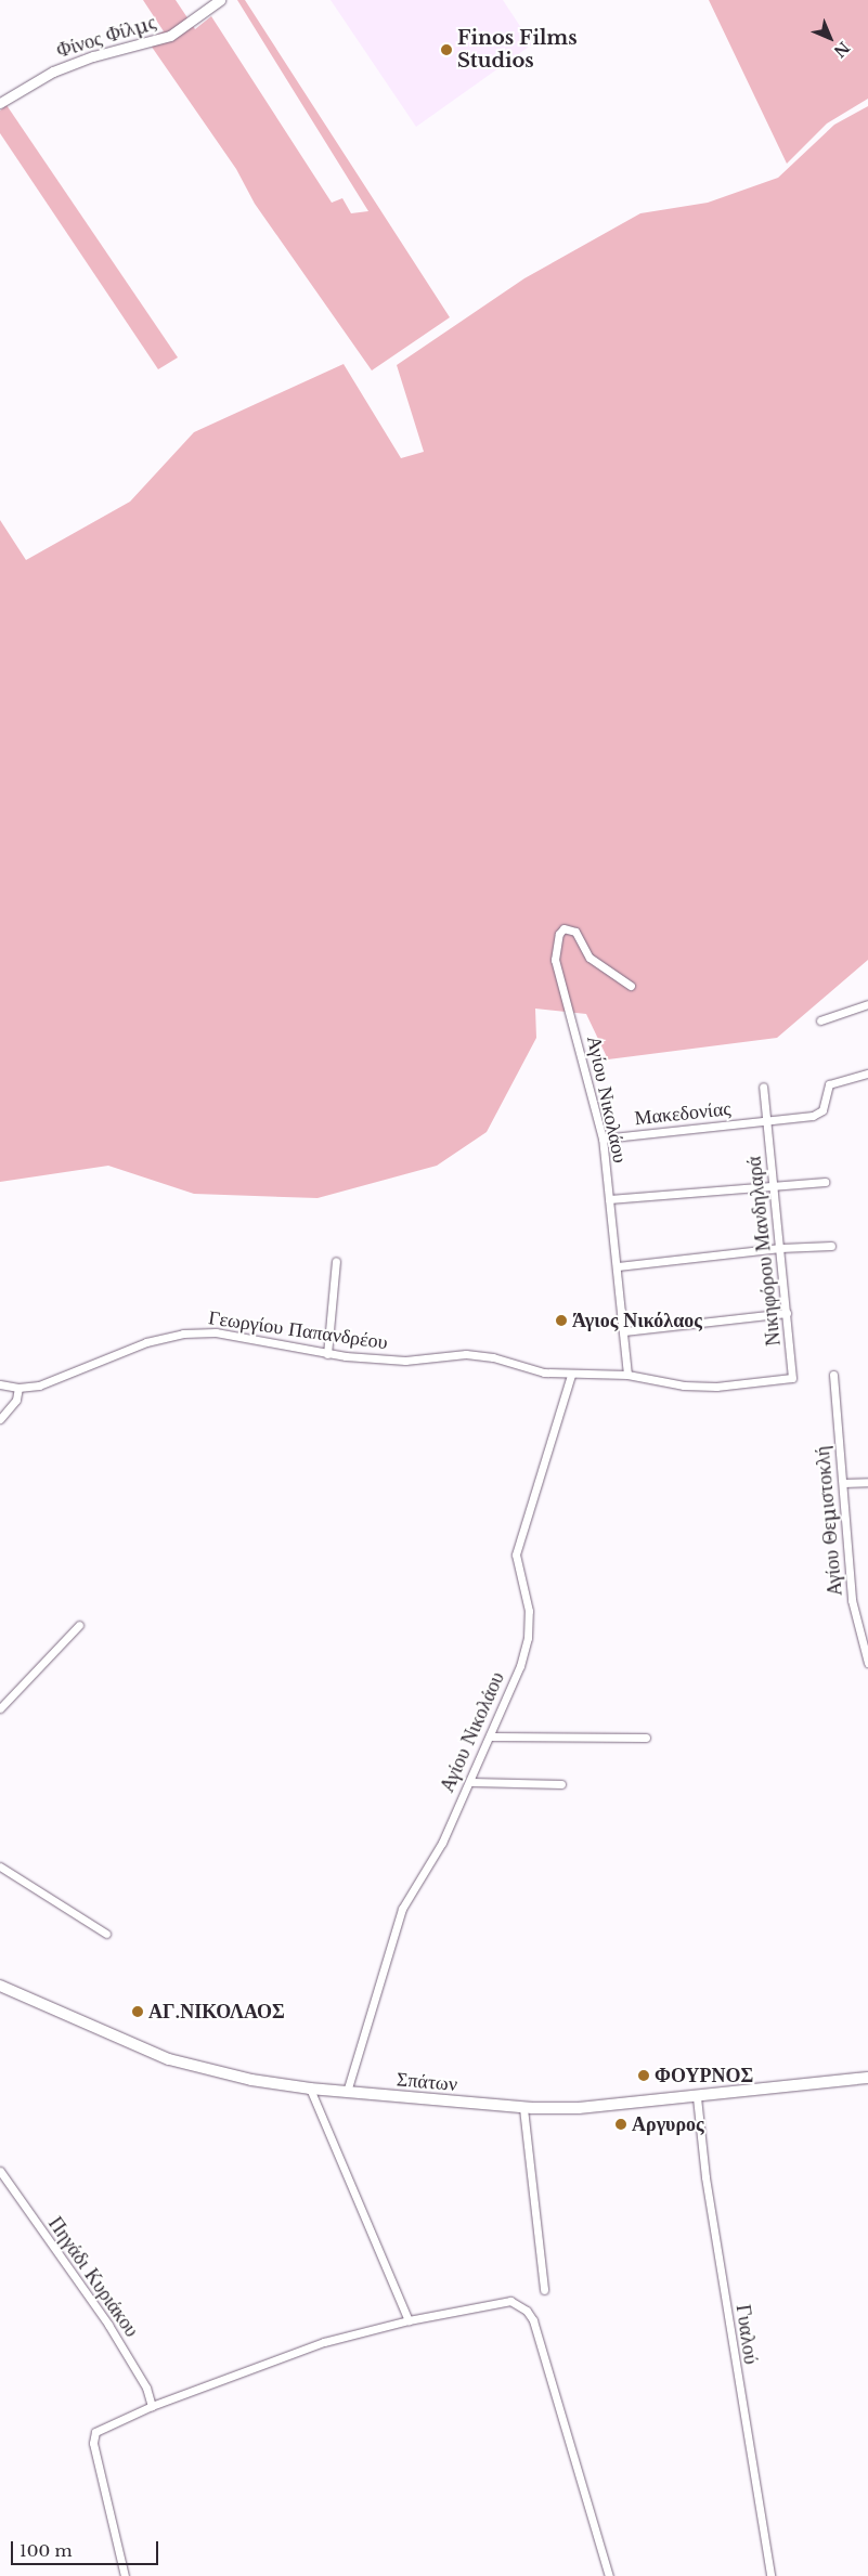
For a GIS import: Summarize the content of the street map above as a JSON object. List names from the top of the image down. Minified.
{"streets":{"main road":["Σπάτων"],"street":["Φίνος Φίλμς","Αγίου Νικολάου","Μακεδονίας","Νικηφόρου Μανδηλαρά","Γεωργίου Παπανδρέου","Αγίου Θεμιστοκλή","Πηγάδι Κυριάκου","Γυαλού"]},"crossings":[["Αγίου Νικολάου","Μακεδονίας"],["Αγίου Νικολάου","Γεωργίου Παπανδρέου"],["Αγίου Νικολάου","Σπάτων"],["Μακεδονίας","Νικηφόρου Μανδηλαρά"],["Νικηφόρου Μανδηλαρά","Γεωργίου Παπανδρέου"],["Σπάτων","Γυαλού"]],"places":["Finos Films Studios","Άγιος Νικόλαος","ΑΓ.ΝΙΚΟΛΑΟΣ","ΦΟΥΡΝΟΣ","Αργυρος"],"scale_bar":"100 m","north":"bottom right"}
